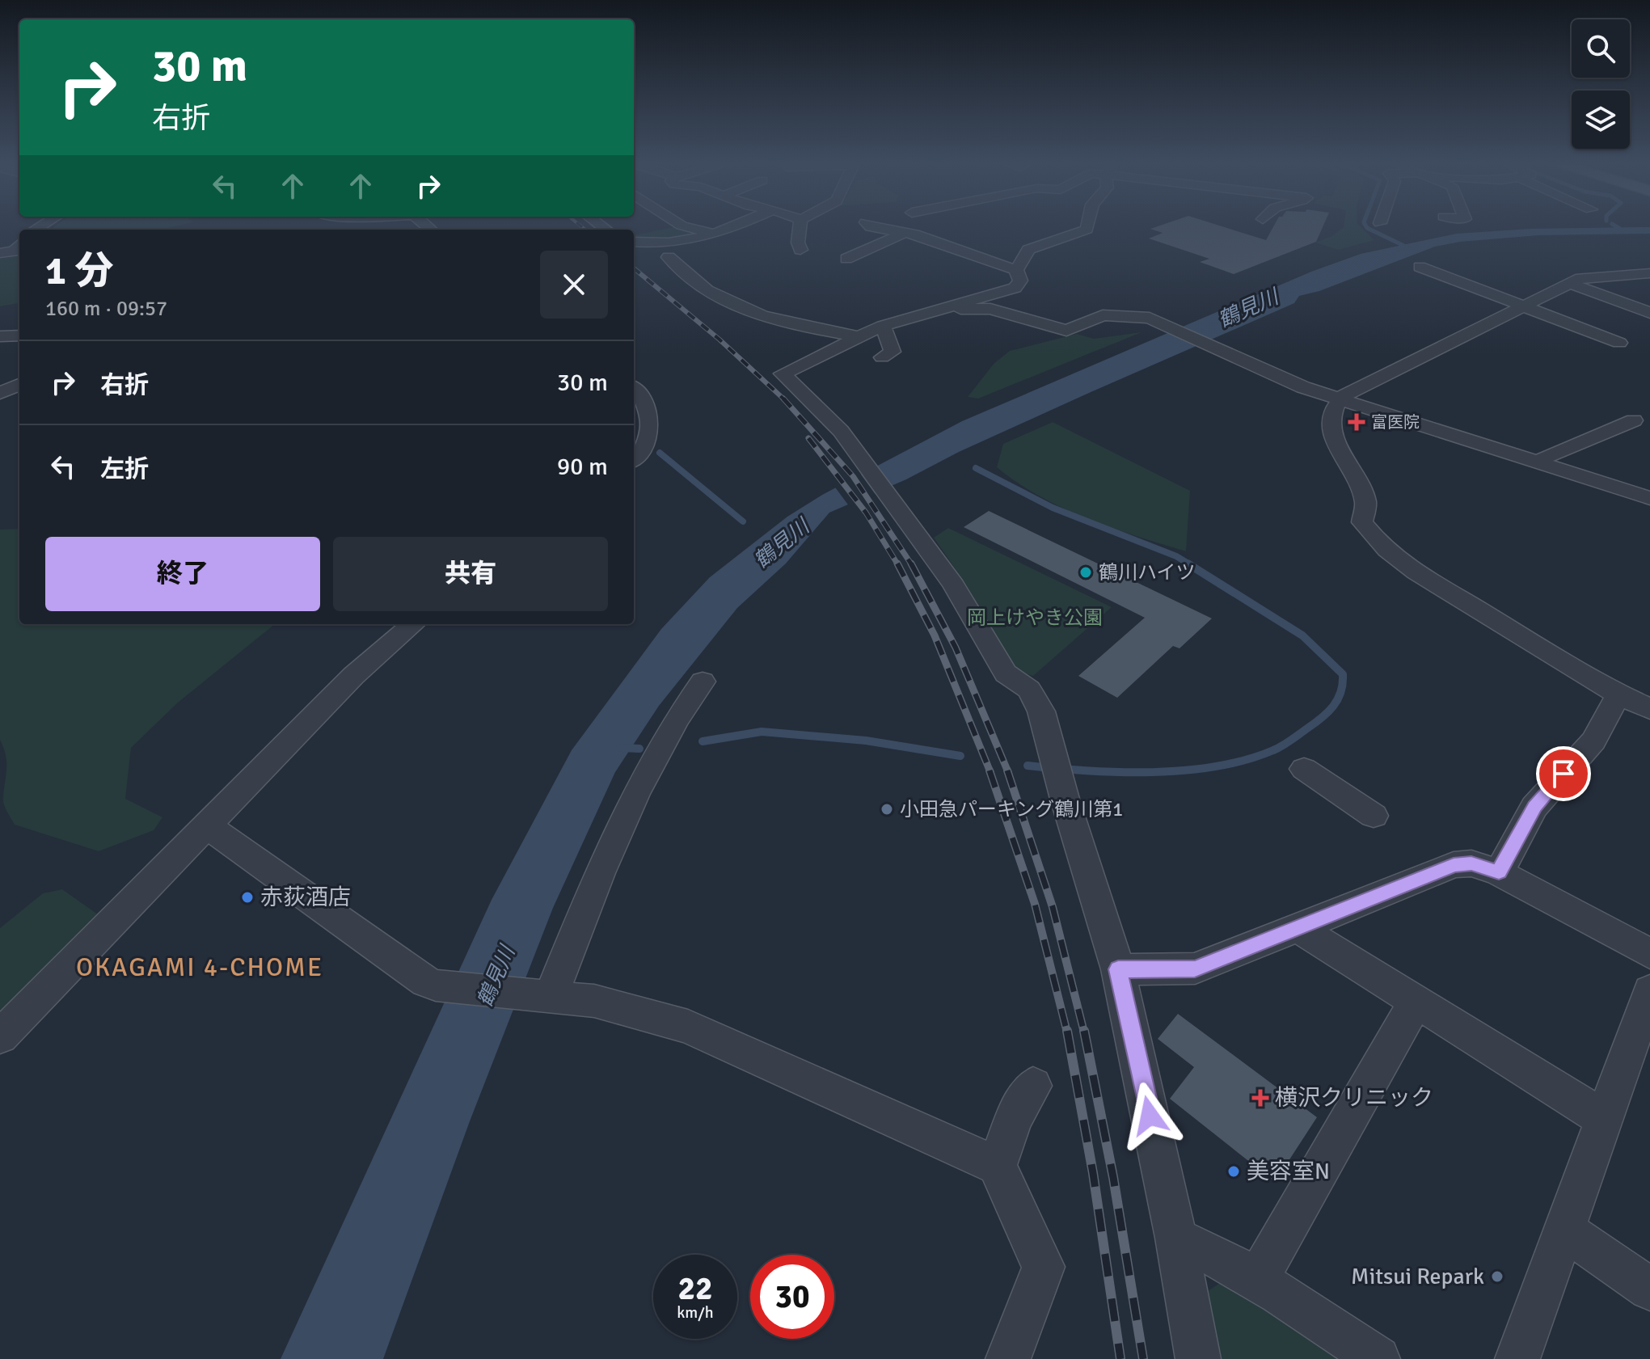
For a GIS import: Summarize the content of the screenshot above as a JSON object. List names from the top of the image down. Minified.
{"districts":["OKAGAMI 4-CHOME"],"water":["鶴見川"],"parks":["岡上けやき公園"],"places":{"health":["富医院","横沢クリニック"],"other":["鶴川ハイツ","小田急パーキング鶴川第1","赤荻酒店","美容室N","Mitsui Repark"]},"page":{"turn":["30 m","右折"],"heading":["1 分","160 m · 09:57"],"list":[{"name":"右折","value":"30 m"},{"name":"左折","value":"90 m"}],"buttons":["終了","共有"],"speed":"22 km/h","limit":"30"}}
